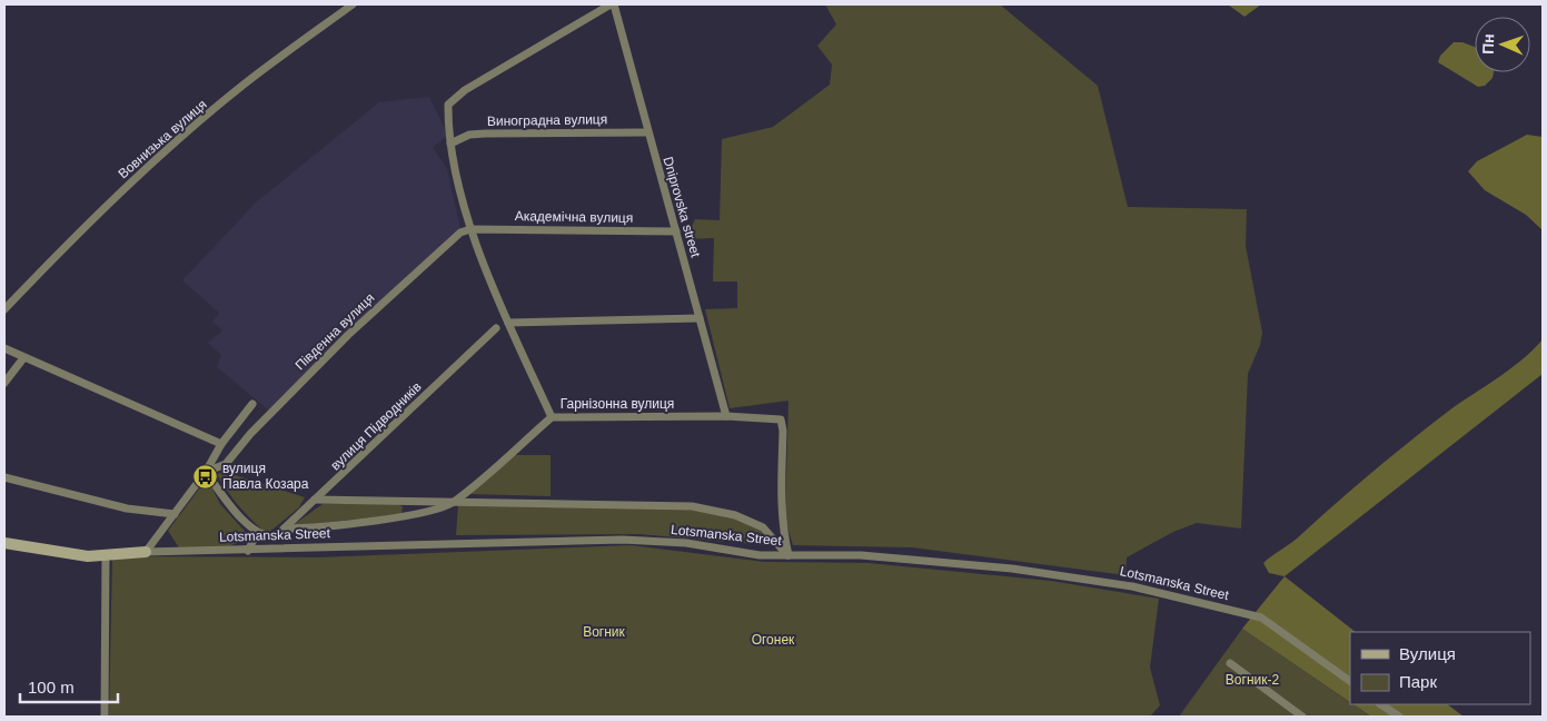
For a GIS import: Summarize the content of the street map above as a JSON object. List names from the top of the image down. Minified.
{"streets":{"street":["Виноградна вулиця","Вовнизька вулиця","Dniprovska street","Академічна вулиця","Південна вулиця","Гарнізонна вулиця","вулиця Підводників","Lotsmanska Street"]},"crossings":[["Виноградна вулиця","Dniprovska street"],["Dniprovska street","Академічна вулиця"],["Dniprovska street","Гарнізонна вулиця"],["Академічна вулиця","Південна вулиця"],["Гарнізонна вулиця","Lotsmanska Street"]],"parks":["Вогник","Огонек","Вогник-2"],"places":{"bus stop":["вулиця Павла Козара"]},"legend":["Вулиця","Парк"],"scale_bar":"100 m","north":"left"}
